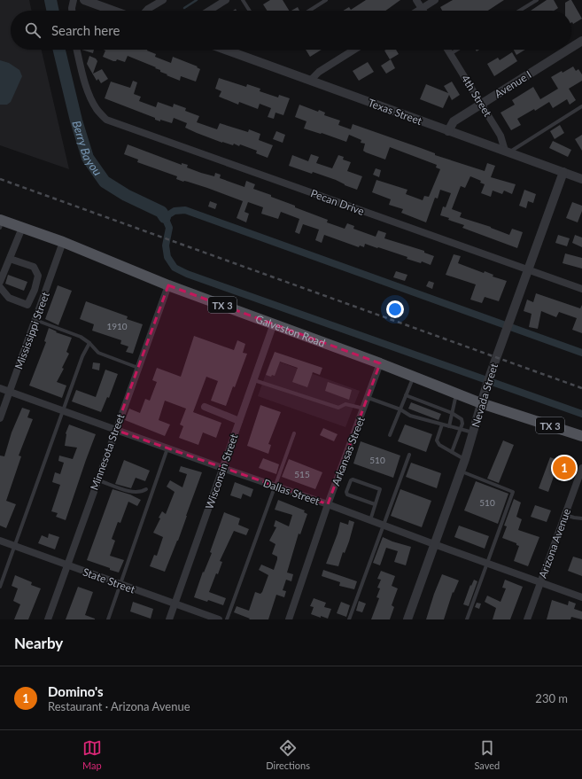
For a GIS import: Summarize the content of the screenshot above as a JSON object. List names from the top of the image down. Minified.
{"streets":{"main road":["TX 3","Galveston Road"],"street":["Avenue I","4th Street","Texas Street","Pecan Drive","Mississippi Street","Nevada Street","Arkansas Street","Minnesota Street","Wisconsin Street","Dallas Street","Arizona Avenue","State Street"]},"crossings":[["Avenue I","4th Street"],["Avenue I","Texas Street"],["4th Street","Texas Street"],["Texas Street","Nevada Street"],["Pecan Drive","Nevada Street"],["Galveston Road","Mississippi Street"],["Galveston Road","Nevada Street"],["Galveston Road","Arkansas Street"],["Galveston Road","Minnesota Street"],["Galveston Road","Wisconsin Street"],["Mississippi Street","Dallas Street"],["Nevada Street","Dallas Street"],["Arkansas Street","Dallas Street"],["Minnesota Street","Dallas Street"],["Minnesota Street","State Street"],["Wisconsin Street","Dallas Street"],["Wisconsin Street","State Street"],["Dallas Street","Arizona Avenue"]],"water":["Berry Bayou"],"house_numbers":["1910","510","515","510"],"page":{"search":"Search here","pins":"1","heading":"Nearby","list":[{"mark":"1","name":"Domino's","note":"Restaurant · Arizona Avenue","value":"230 m"}],"nav":["Map","Directions","Saved"]}}
